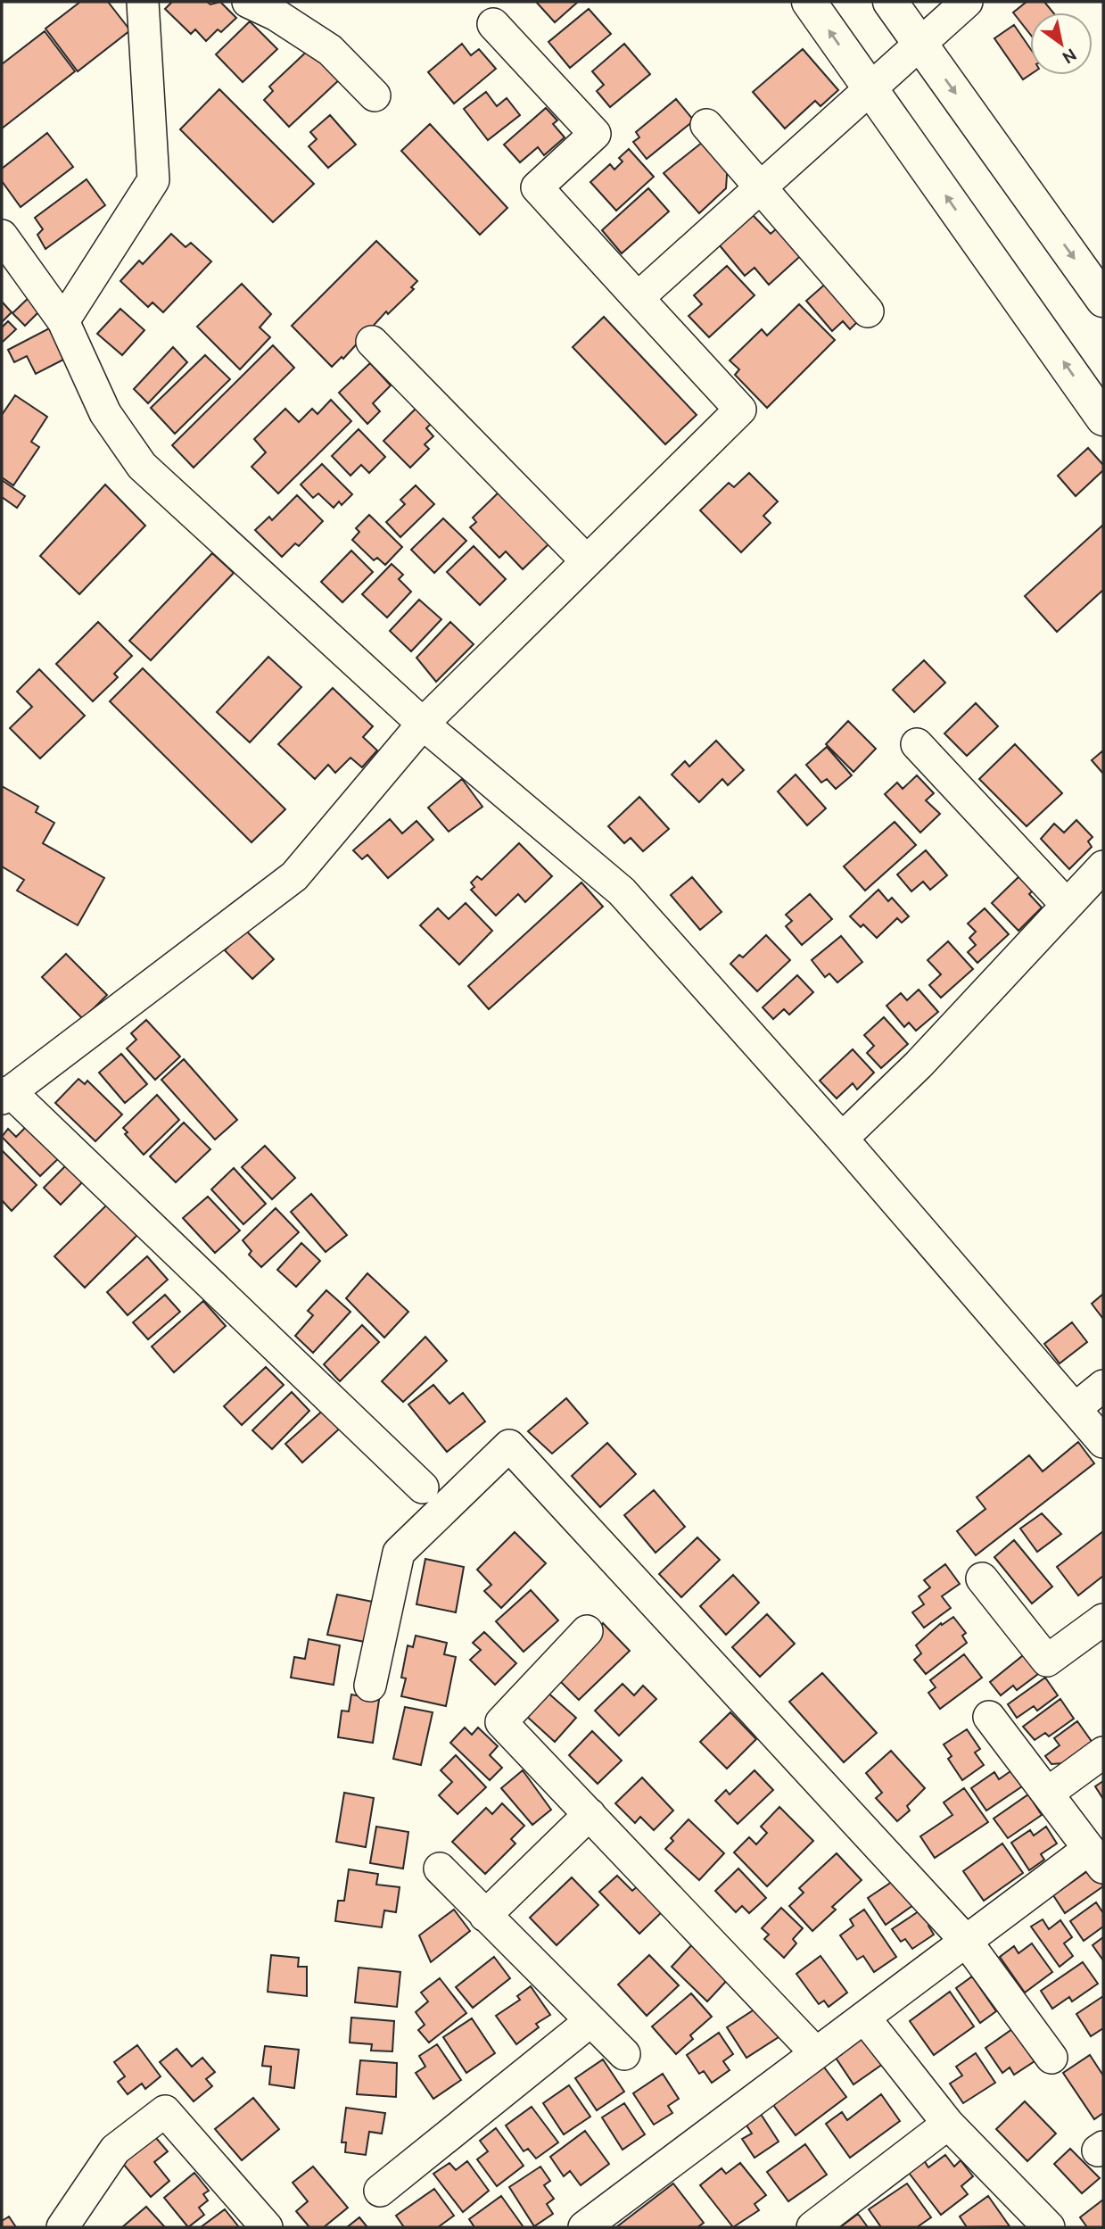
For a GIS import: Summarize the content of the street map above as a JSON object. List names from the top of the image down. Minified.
{"north":"bottom right"}
